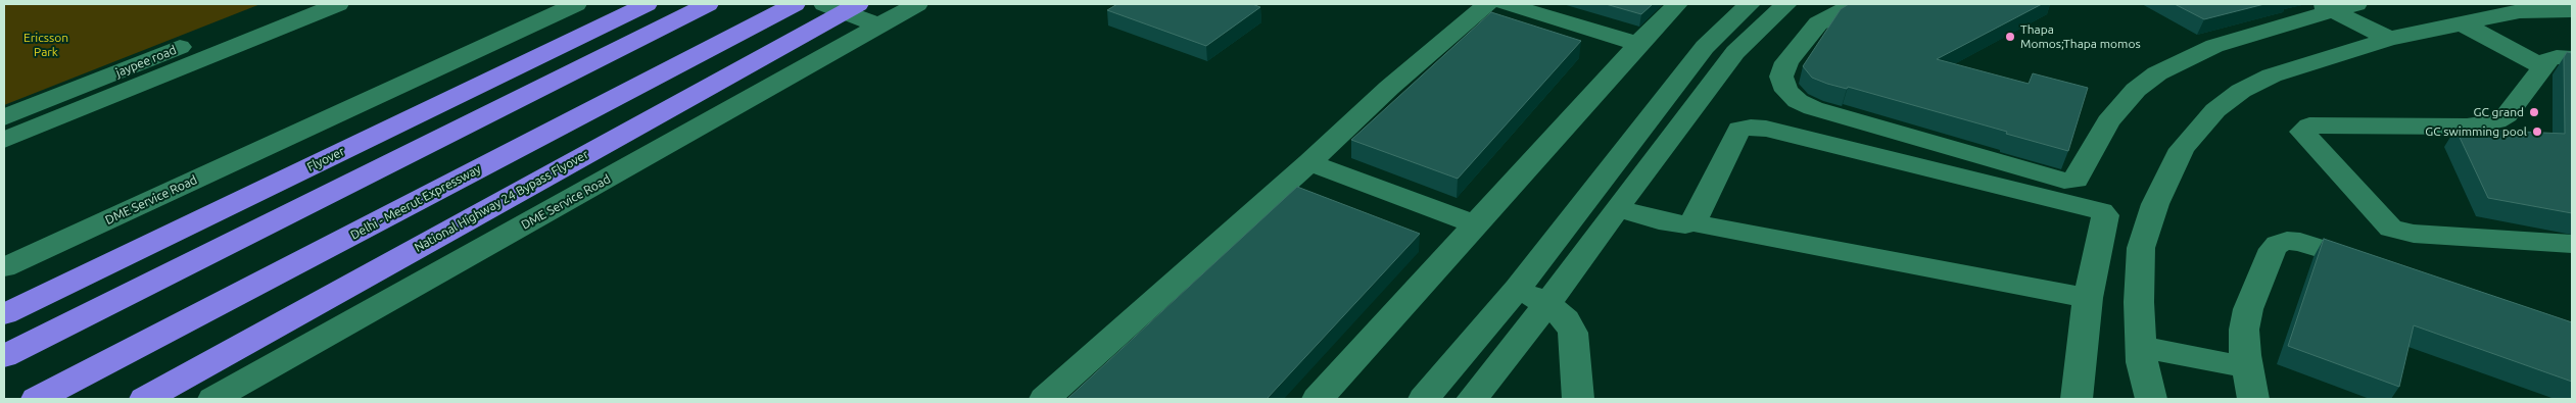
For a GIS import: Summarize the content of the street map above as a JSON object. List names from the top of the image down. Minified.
{"streets":{"highway":["Flyover","National Highway 24 Bypass Flyover","Delhi - Meerut Expressway"],"street":["jaypee road","DME Service Road"]},"parks":["Ericsson Park"],"places":["Thapa Momos;Thapa momos","GC grand","GC swimming pool"]}
